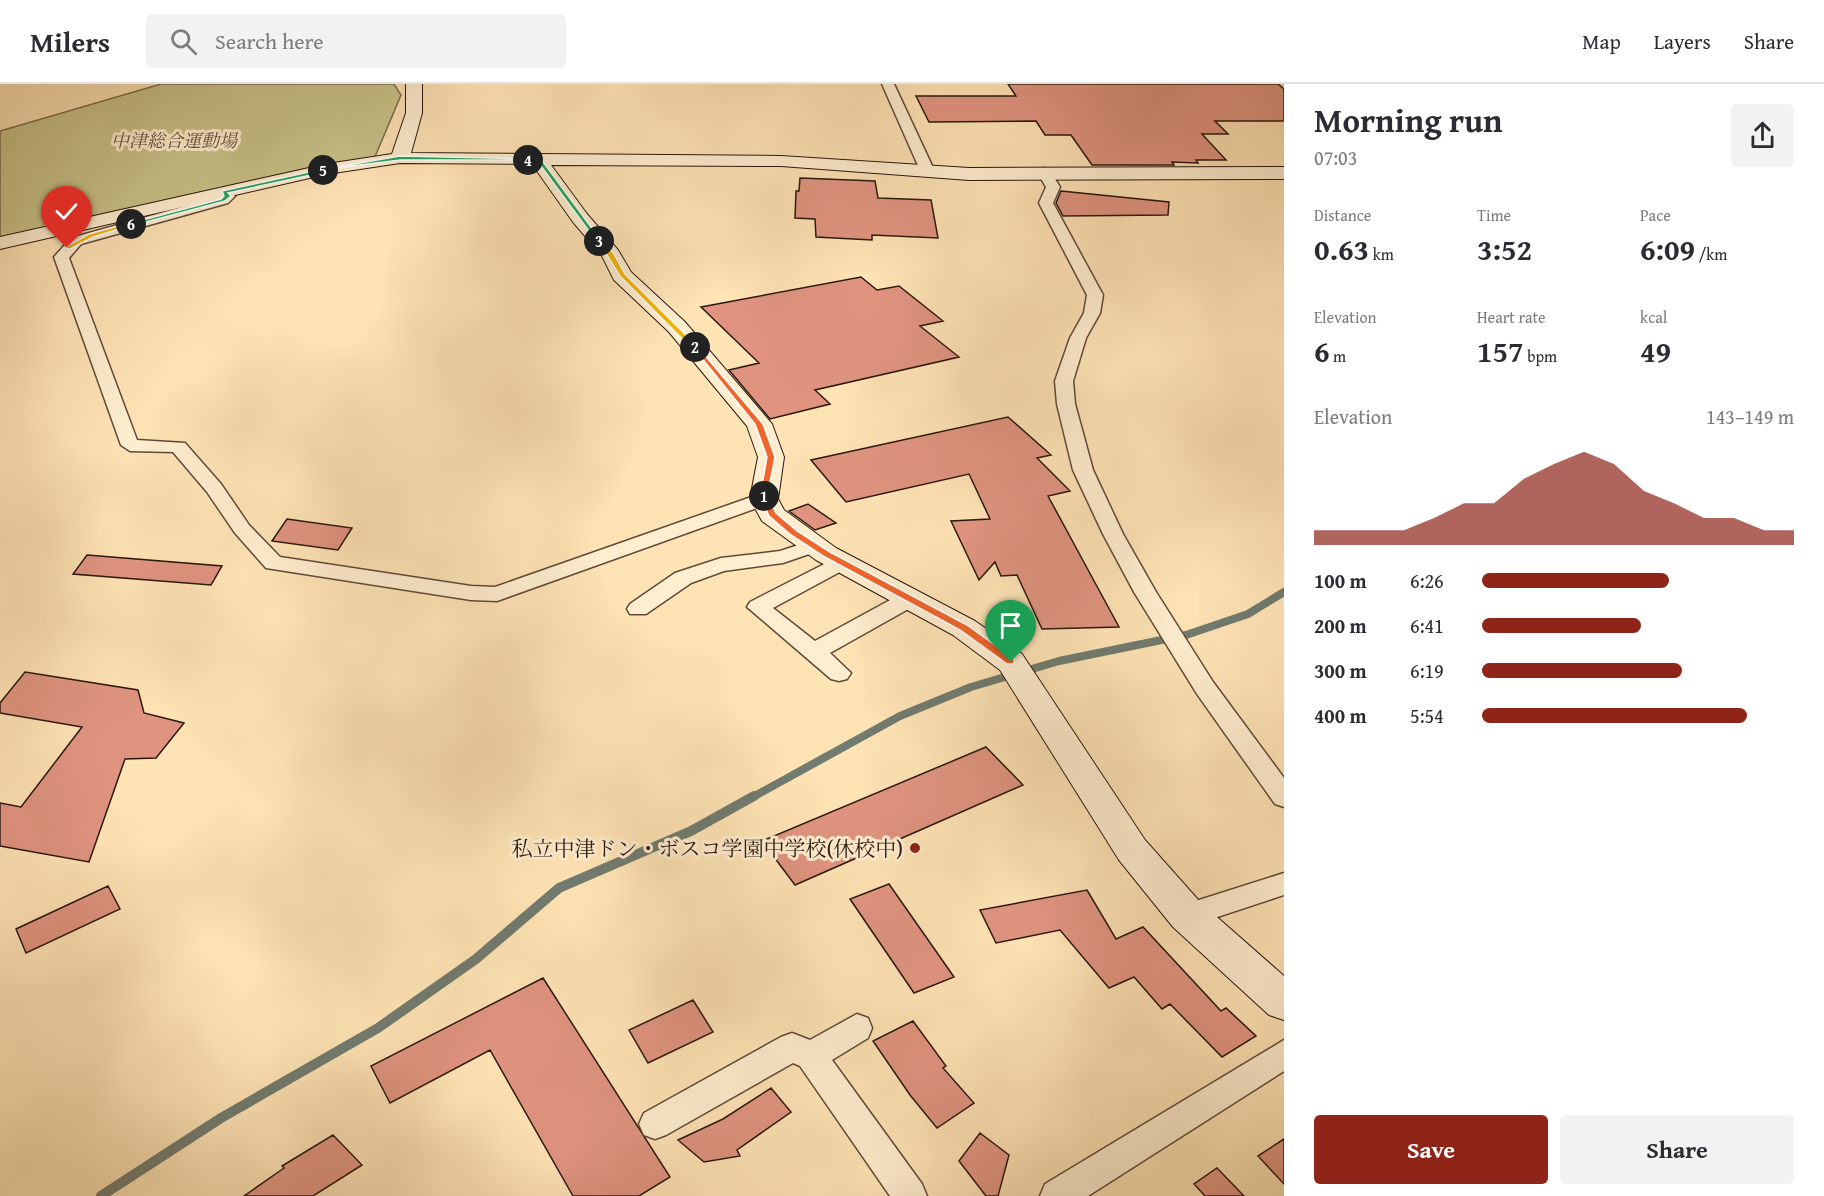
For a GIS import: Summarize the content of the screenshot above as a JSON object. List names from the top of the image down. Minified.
{"parks":["中津総合運動場"],"places":["私立中津ドン・ボスコ学園中学校(休校中)"],"page":{"header":"Milers","search":"Search here","nav":["Map","Layers","Share"],"heading":["Morning run","07:03"],"pins":["4","5","6","3","2","1"],"stats":[["Distance","0.63 km"],["Time","3:52"],["Pace","6:09 /km"],["Elevation","6 m"],["Heart rate","157 bpm"],["kcal","49"]],"chart":["Elevation","143–149 m"],"list":[{"name":"100 m","note":"6:26"},{"name":"200 m","note":"6:41"},{"name":"300 m","note":"6:19"},{"name":"400 m","note":"5:54"}],"buttons":["Save","Share"]}}
